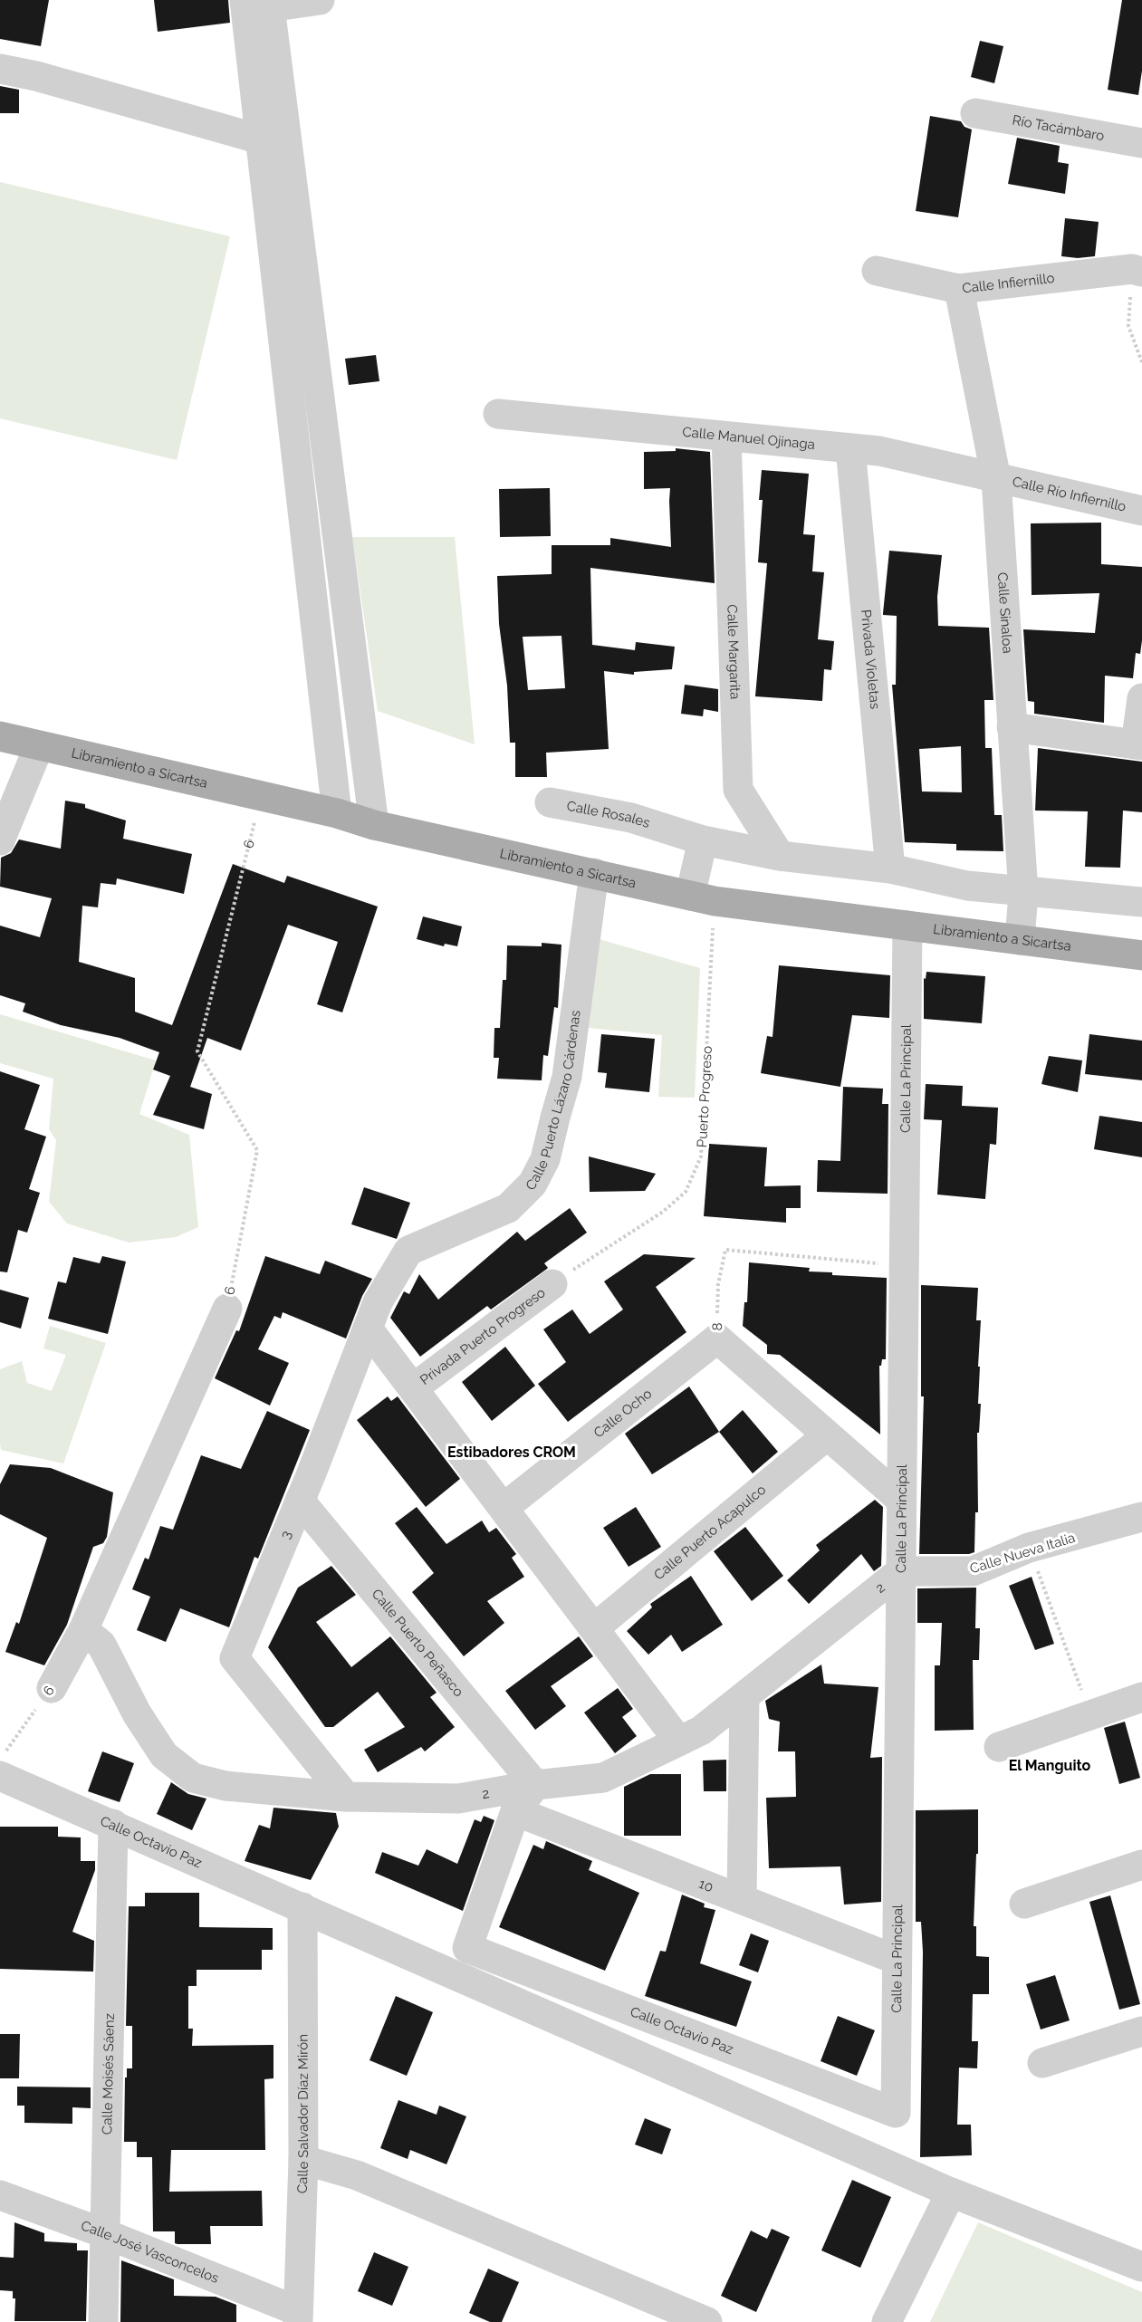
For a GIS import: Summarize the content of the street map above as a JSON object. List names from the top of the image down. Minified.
{"streets":{"main road":["Libramiento a Sicartsa"],"street":["Río Tacámbaro","Calle Infiernillo","Calle Manuel Ojinaga","Calle Río Infiernillo","Calle Sinaloa","Calle Margarita","Privada Violetas","Calle Rosales","6","Calle La Principal","Calle Puerto Lázaro Cárdenas","8","Privada Puerto Progreso","Calle Ocho","Calle Puerto Acapulco","3","Calle Nueva Italia","2","Calle Puerto Peñasco","Calle Octavio Paz","10","Calle Moisés Sáenz","Calle Salvador Díaz Mirón","Calle José Vasconcelos"],"path":["Puerto Progreso"]},"crossings":[["Calle Infiernillo","Calle Sinaloa"],["Calle Manuel Ojinaga","Calle Río Infiernillo"],["Calle Manuel Ojinaga","Calle Sinaloa"],["Calle Manuel Ojinaga","Calle Margarita"],["Calle Manuel Ojinaga","Privada Violetas"],["Calle Río Infiernillo","Calle Sinaloa"],["Calle Sinaloa","Libramiento a Sicartsa"],["Calle Sinaloa","Calle Rosales"],["Calle Margarita","Calle Rosales"],["Privada Violetas","Calle Rosales"],["Libramiento a Sicartsa","6"],["Libramiento a Sicartsa","Calle La Principal"],["Libramiento a Sicartsa","Puerto Progreso"],["Libramiento a Sicartsa","Calle Puerto Lázaro Cárdenas"],["6","2"],["6","Calle Octavio Paz"],["Calle La Principal","8"],["Calle La Principal","Calle Nueva Italia"],["Calle La Principal","2"],["Calle La Principal","Calle Octavio Paz"],["Calle La Principal","10"],["Puerto Progreso","Privada Puerto Progreso"],["Calle Puerto Lázaro Cárdenas","3"],["8","Calle Ocho"],["8","Calle Puerto Acapulco"],["3","2"],["3","Calle Puerto Peñasco"],["Calle Nueva Italia","2"],["2","Calle Puerto Peñasco"],["Calle Octavio Paz","10"],["Calle Octavio Paz","Calle Moisés Sáenz"],["Calle Octavio Paz","Calle Salvador Díaz Mirón"],["Calle Moisés Sáenz","Calle José Vasconcelos"],["Calle Salvador Díaz Mirón","Calle José Vasconcelos"]],"districts":["Estibadores CROM","El Manguito"]}
